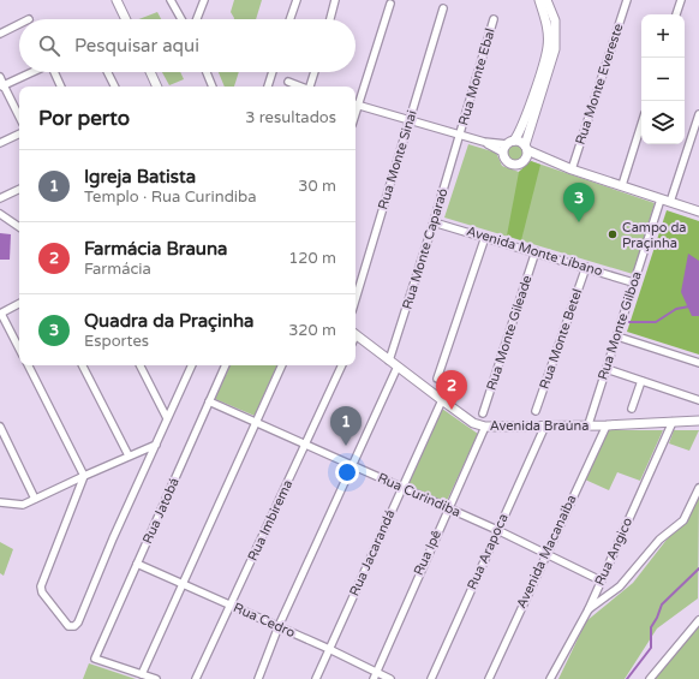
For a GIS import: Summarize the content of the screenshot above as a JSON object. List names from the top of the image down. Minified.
{"streets":{"street":["Rua Monte Ebal","Rua Monte Evereste","Rua Monte Sinai","Rua Monte Caparaó","Avenida Monte Líbano","Rua Monte Gilboa","Rua Monte Gileade","Rua Monte Betel","Avenida Braúna","Rua Curindiba","Rua Jatobá","Rua Imbirema","Rua Arapoca","Avenida Macanaiba","Rua Angico","Rua Jacarandá","Rua Ipê","Rua Cedro"]},"crossings":[["Rua Monte Ebal","Rua Monte Caparaó"],["Rua Monte Caparaó","Avenida Monte Líbano"],["Rua Monte Caparaó","Avenida Braúna"],["Avenida Monte Líbano","Rua Monte Gilboa"],["Avenida Monte Líbano","Rua Monte Gileade"],["Avenida Monte Líbano","Rua Monte Betel"],["Rua Monte Gilboa","Avenida Braúna"],["Avenida Braúna","Rua Arapoca"],["Avenida Braúna","Avenida Macanaiba"],["Avenida Braúna","Rua Angico"],["Avenida Braúna","Rua Jacarandá"],["Avenida Braúna","Rua Ipê"],["Rua Curindiba","Rua Jatobá"],["Rua Curindiba","Rua Imbirema"],["Rua Curindiba","Rua Arapoca"],["Rua Curindiba","Avenida Macanaiba"],["Rua Curindiba","Rua Angico"],["Rua Curindiba","Rua Jacarandá"],["Rua Curindiba","Rua Ipê"],["Rua Jatobá","Rua Cedro"],["Rua Imbirema","Rua Cedro"],["Rua Jacarandá","Rua Cedro"],["Rua Ipê","Rua Cedro"]],"places":["Campo da Praçinha"],"page":{"map_buttons":["+","−"],"search":"Pesquisar aqui","heading":["Por perto","3 resultados"],"list":[{"mark":"1","name":"Igreja Batista","note":"Templo · Rua Curindiba","value":"30 m"},{"mark":"2","name":"Farmácia Brauna","note":"Farmácia","value":"120 m"},{"mark":"3","name":"Quadra da Praçinha","note":"Esportes","value":"320 m"}],"pins":["3","2","1"]}}
